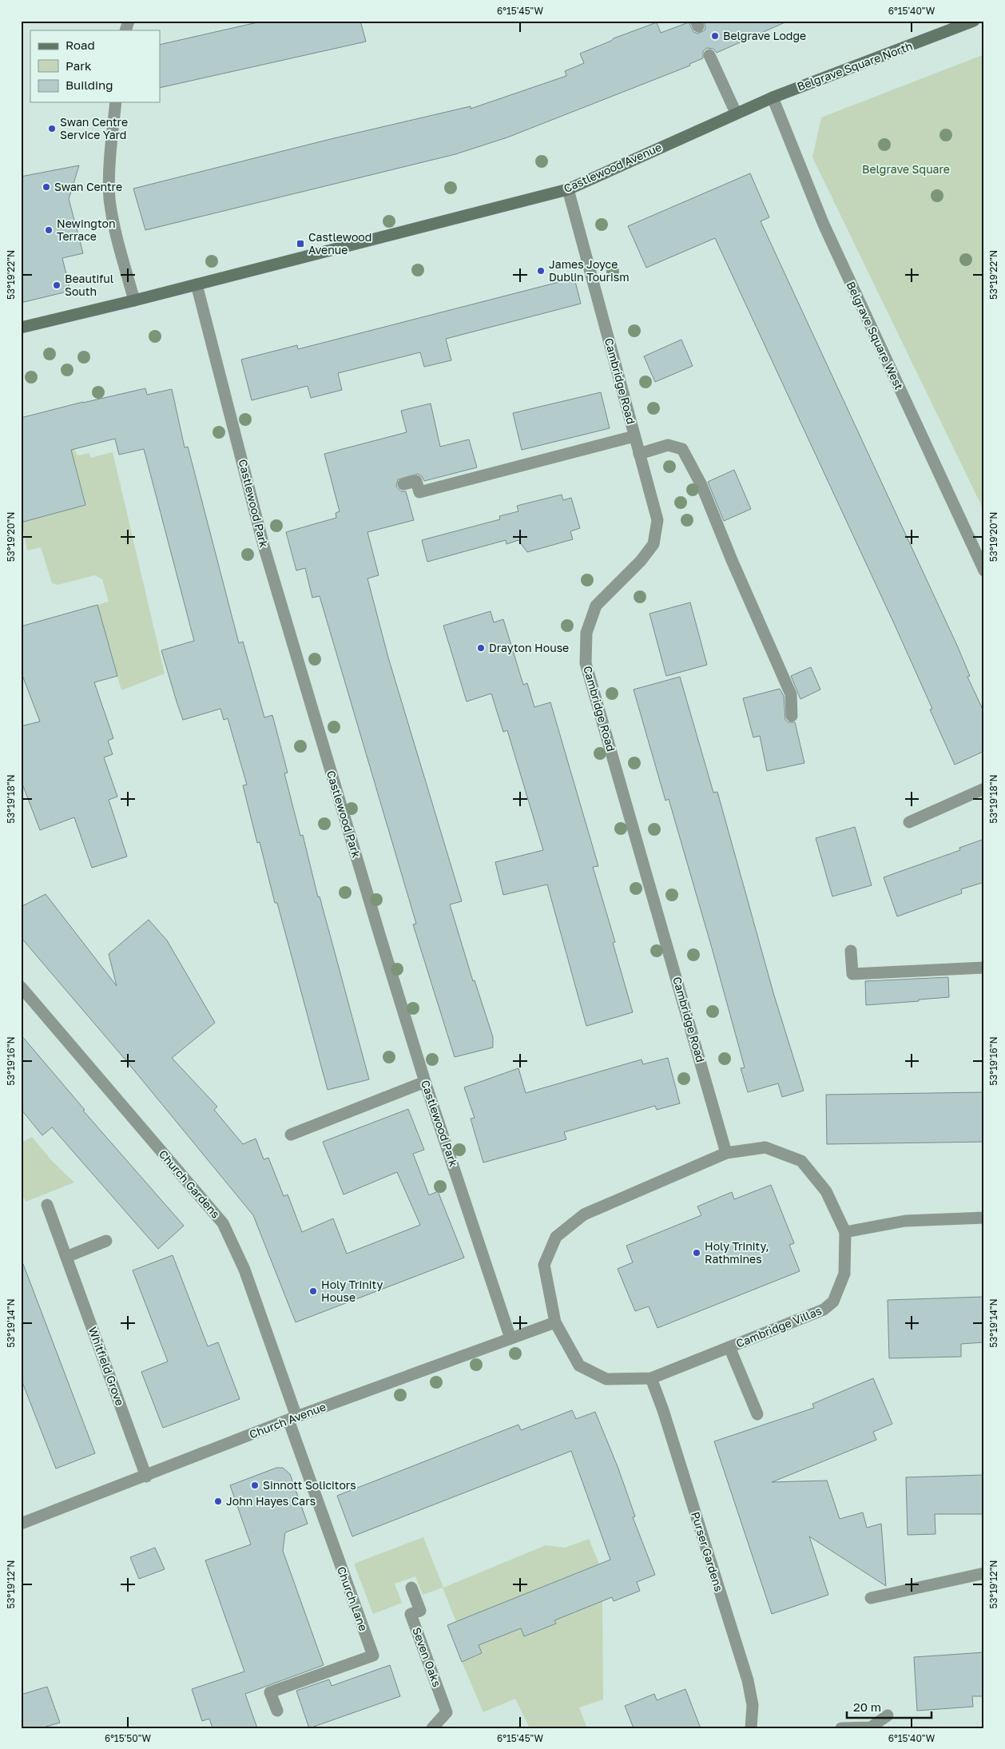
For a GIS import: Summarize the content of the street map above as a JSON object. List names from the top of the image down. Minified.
{"streets":{"street":["Belgrave Square North","Castlewood Avenue","Belgrave Square West","Cambridge Road","Castlewood Park","Church Gardens","Cambridge Villas","Whitfield Grove","Church Avenue","Purser Gardens","Church Lane","Seven Oaks"]},"crossings":[["Belgrave Square North","Castlewood Avenue"],["Belgrave Square North","Belgrave Square West"],["Castlewood Avenue","Cambridge Road"],["Castlewood Avenue","Castlewood Park"],["Cambridge Road","Cambridge Villas"],["Castlewood Park","Church Avenue"],["Church Gardens","Church Avenue"],["Church Gardens","Church Lane"],["Cambridge Villas","Church Avenue"],["Cambridge Villas","Purser Gardens"],["Whitfield Grove","Church Avenue"],["Church Avenue","Church Lane"]],"parks":["Belgrave Square"],"places":{"other":["Belgrave Lodge","Swan Centre Service Yard","Swan Centre","Newington Terrace","James Joyce Dublin Tourism","Beautiful South","Drayton House","Holy Trinity, Rathmines","Holy Trinity House","Sinnott Solicitors","John Hayes Cars"],"transit":["Castlewood Avenue"]},"legend":["Road","Park","Building"],"scale_bar":"20 m","coordinates":["6°15'45\"W","6°15'40\"W","53°19'22\"N","53°19'20\"N","53°19'18\"N","53°19'16\"N","53°19'14\"N","53°19'12\"N","6°15'50\"W"]}
